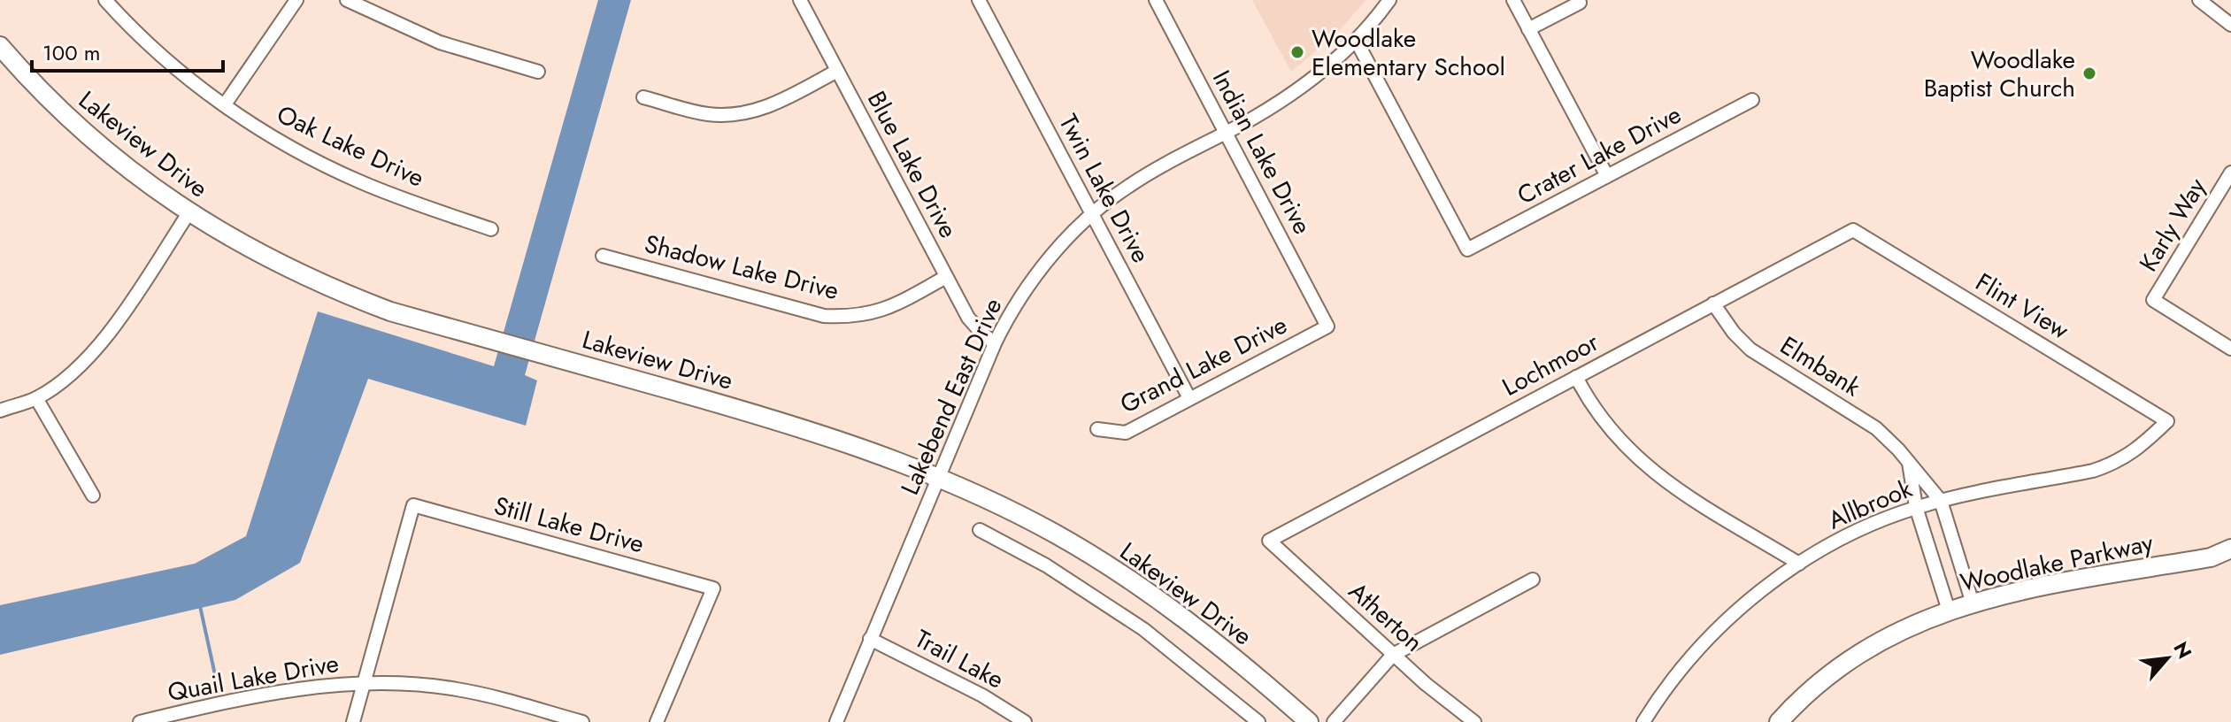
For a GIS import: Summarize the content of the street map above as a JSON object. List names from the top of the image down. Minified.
{"streets":{"street":["Lakeview Drive","Oak Lake Drive","Indian Lake Drive","Crater Lake Drive","Blue Lake Drive","Twin Lake Drive","Karly Way","Shadow Lake Drive","Flint View","Grand Lake Drive","Lochmoor","Elmbank","Lakebend East Drive","Allbrook","Still Lake Drive","Woodlake Parkway","Atherton","Trail Lake","Quail Lake Drive"]},"crossings":[["Lakeview Drive","Lakebend East Drive"],["Indian Lake Drive","Grand Lake Drive"],["Indian Lake Drive","Lakebend East Drive"],["Crater Lake Drive","Lakebend East Drive"],["Blue Lake Drive","Shadow Lake Drive"],["Blue Lake Drive","Lakebend East Drive"],["Twin Lake Drive","Grand Lake Drive"],["Twin Lake Drive","Lakebend East Drive"],["Flint View","Lochmoor"],["Flint View","Allbrook"],["Lochmoor","Elmbank"],["Lochmoor","Atherton"],["Elmbank","Allbrook"],["Elmbank","Woodlake Parkway"],["Lakebend East Drive","Trail Lake"],["Still Lake Drive","Quail Lake Drive"]],"places":["Woodlake Elementary School","Woodlake Baptist Church"],"scale_bar":"100 m","north":"top right"}
